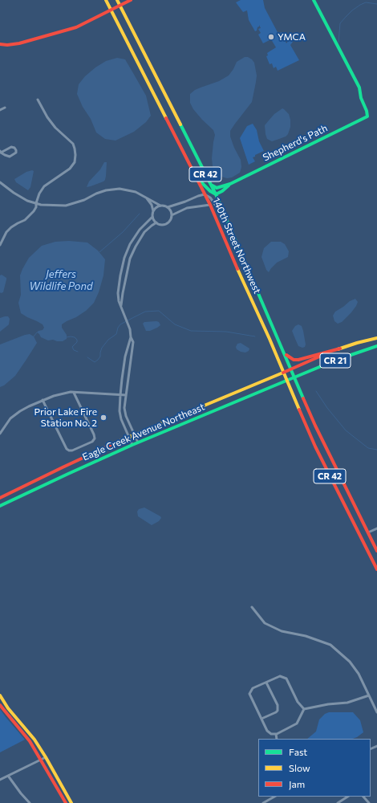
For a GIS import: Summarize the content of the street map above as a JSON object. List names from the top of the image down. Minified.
{"streets":{"main road":["Shepherd's Path","CR 42","140th Street Northwest","CR 21","Eagle Creek Avenue Northeast"]},"crossings":[["Shepherd's Path","140th Street Northwest"],["CR 42","140th Street Northwest"],["CR 42","CR 21"],["CR 42","Eagle Creek Avenue Northeast"],["140th Street Northwest","CR 21"],["140th Street Northwest","Eagle Creek Avenue Northeast"],["CR 21","Eagle Creek Avenue Northeast"]],"water":["Jeffers Wildlife Pond"],"places":["YMCA","Prior Lake Fire Station No. 2"],"legend":["Fast","Slow","Jam"]}
